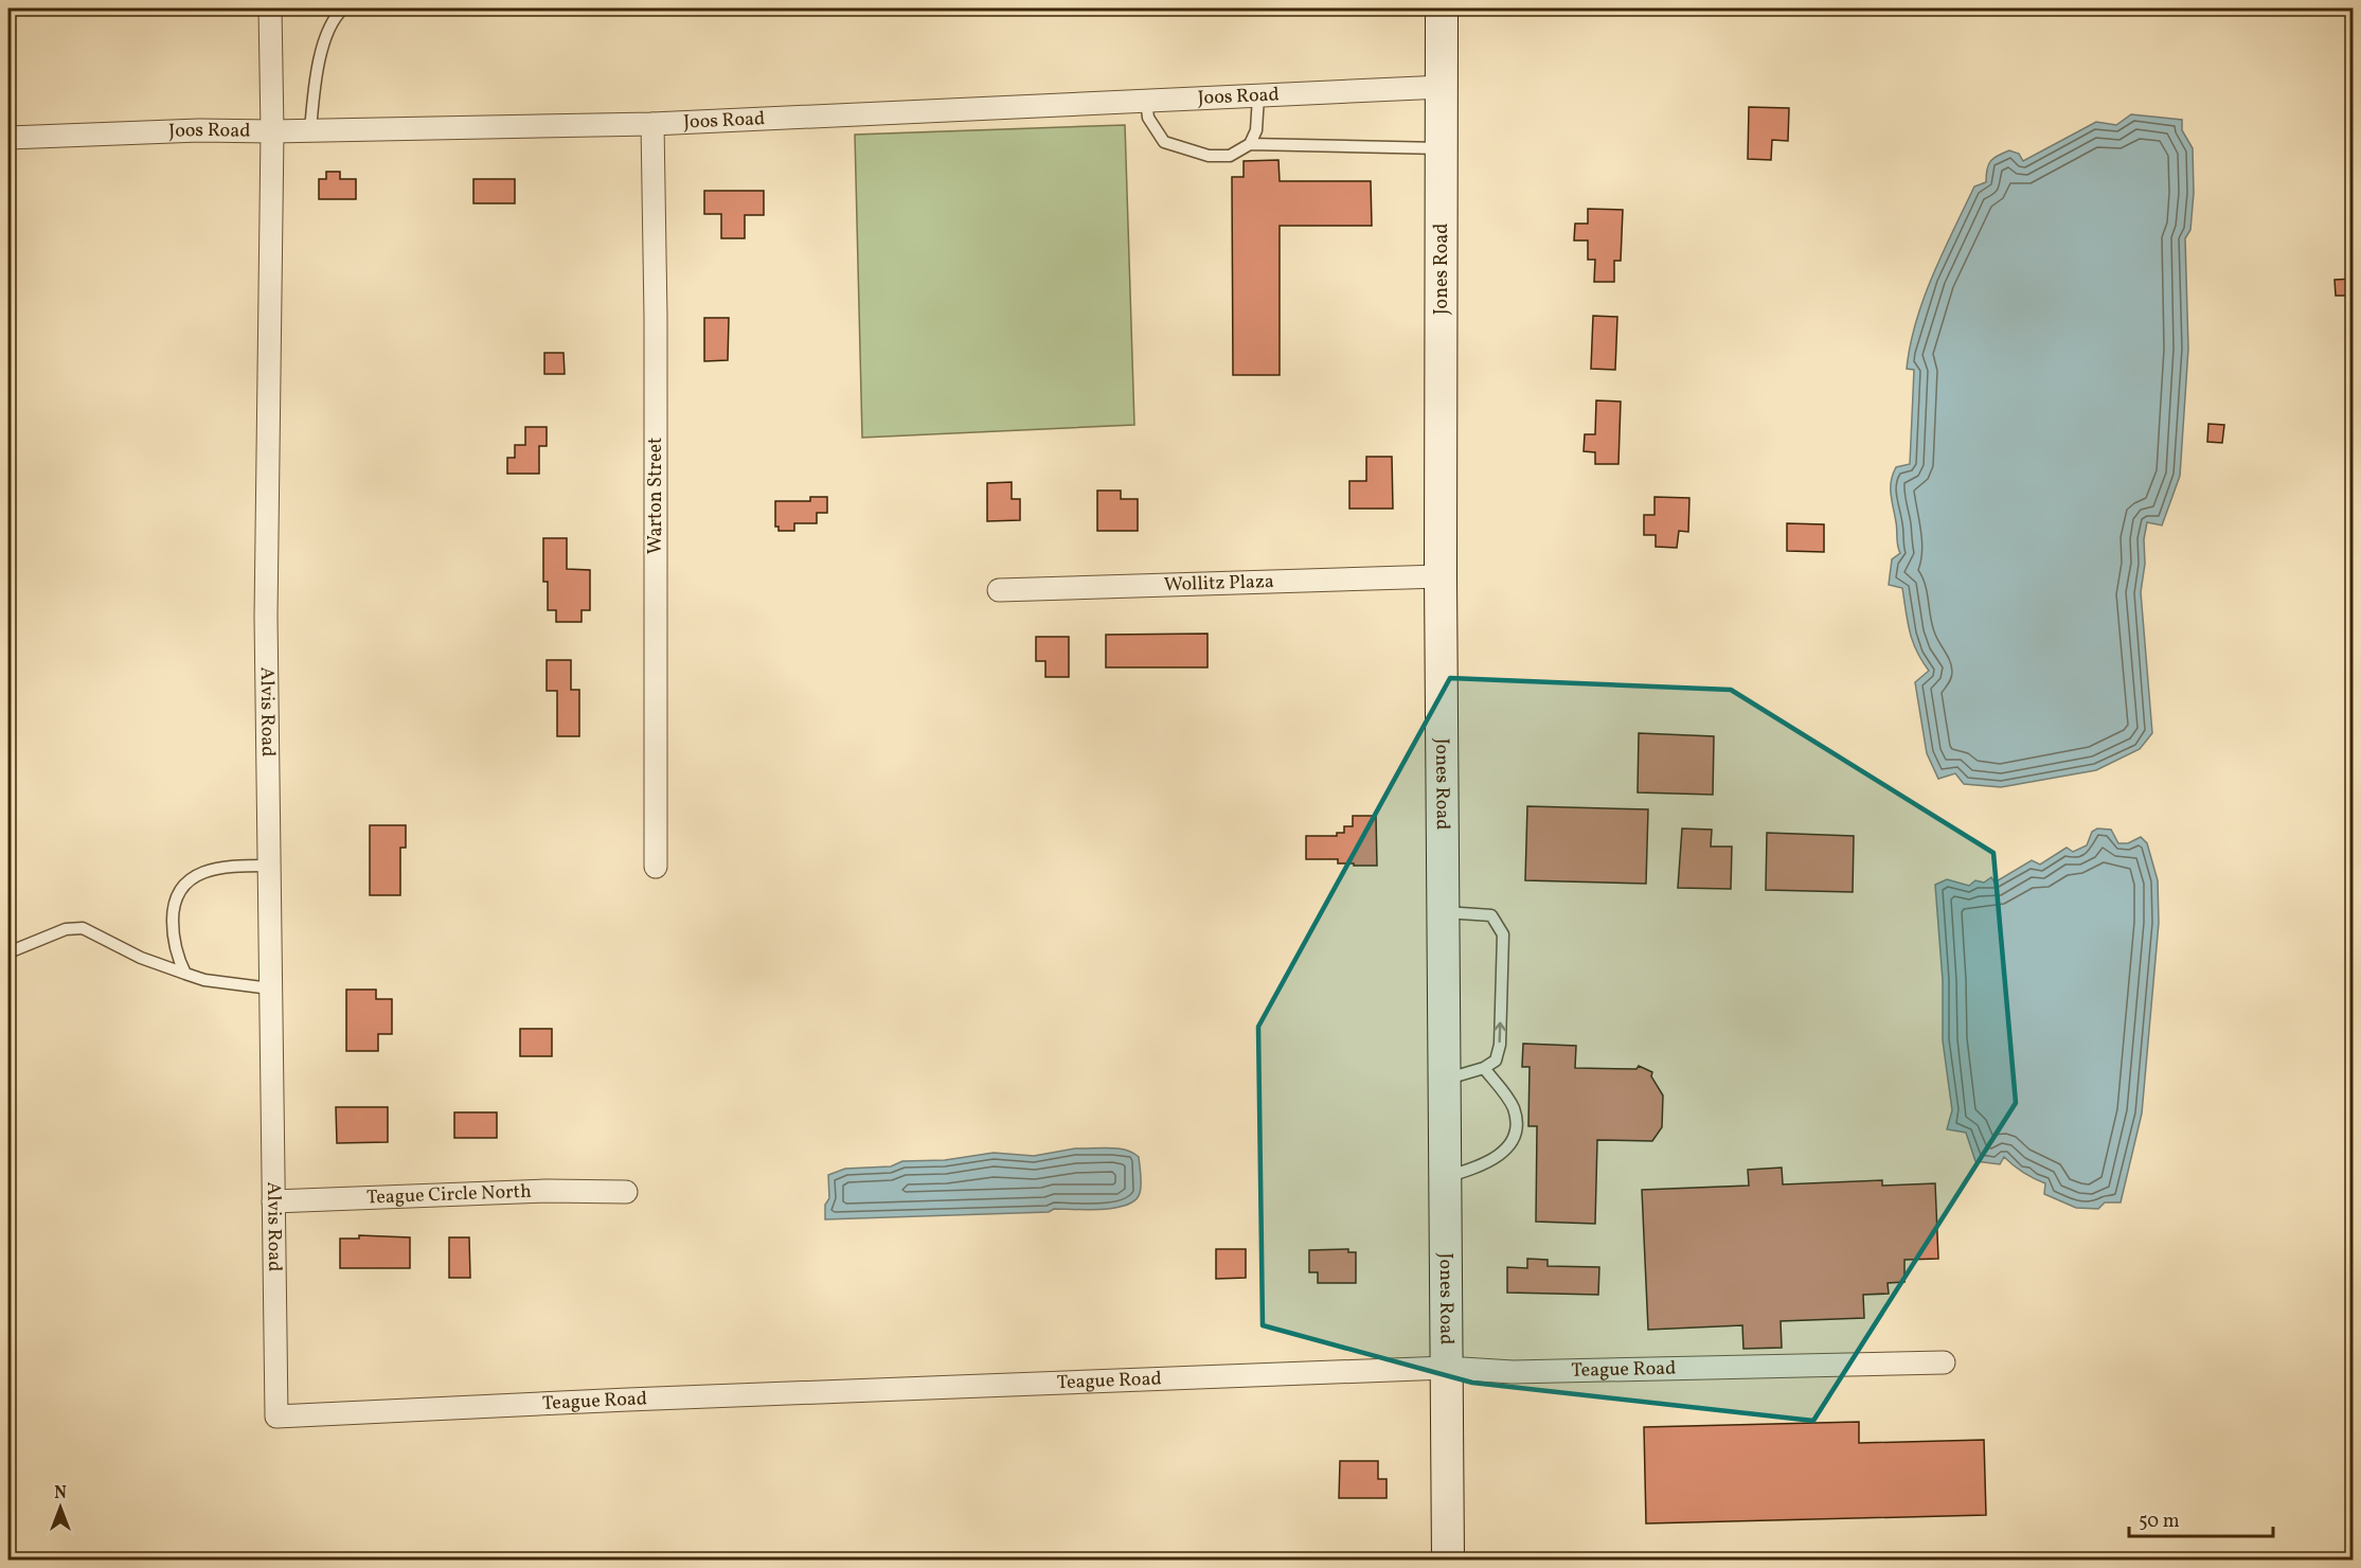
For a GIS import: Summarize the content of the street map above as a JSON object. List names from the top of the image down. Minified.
{"streets":{"street":["Joos Road","Jones Road","Warton Street","Wollitz Plaza","Alvis Road","Teague Circle North","Teague Road"]},"crossings":[["Joos Road","Jones Road"],["Joos Road","Warton Street"],["Joos Road","Alvis Road"],["Jones Road","Wollitz Plaza"],["Jones Road","Teague Road"],["Alvis Road","Teague Circle North"],["Alvis Road","Teague Road"]],"scale_bar":"50 m","north":"top"}
